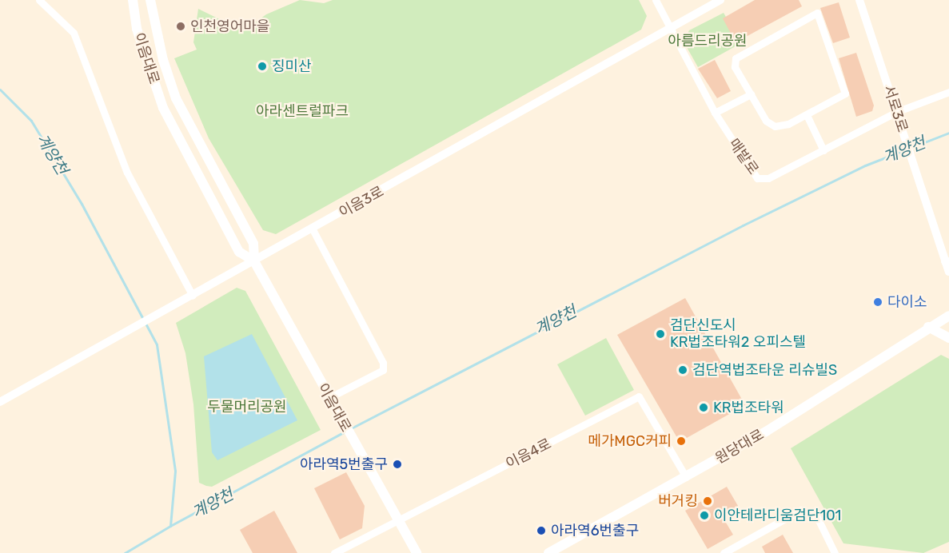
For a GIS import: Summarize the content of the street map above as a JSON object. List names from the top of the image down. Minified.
{"streets":{"main road":["이음대로","원당대로"],"street":["서로3로","매밭로","이음3로","이음4로"]},"crossings":[["이음대로","이음3로"],["이음대로","이음4로"],["서로3로","매밭로"],["매밭로","이음3로"],["원당대로","이음4로"]],"water":["계양천"],"parks":["아름드리공원","아라센트럴파크","두물머리공원"],"places":["인천영어마을","징미산","다이소","검단신도시 KR법조타워2 오피스텔","검단역법조타운 리슈빌S","KR법조타워","메가MGC커피","아라역5번출구","버거킹","이안테라디움검단101","아라역6번출구"]}
